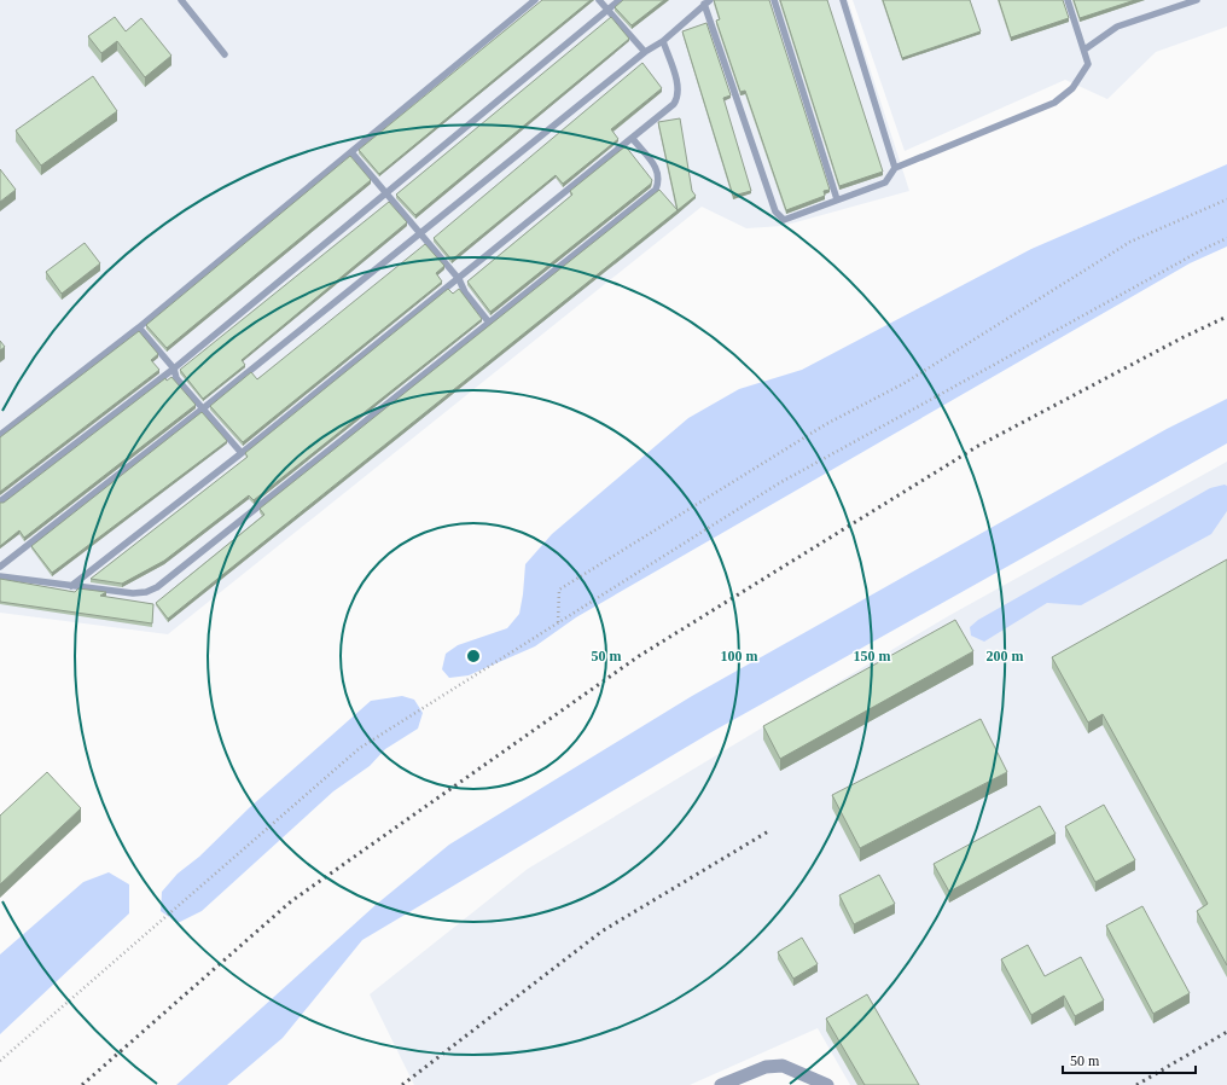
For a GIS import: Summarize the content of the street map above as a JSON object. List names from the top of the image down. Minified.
{"scale_bar":"50 m","rings":["50 m","100 m","150 m","200 m"]}
